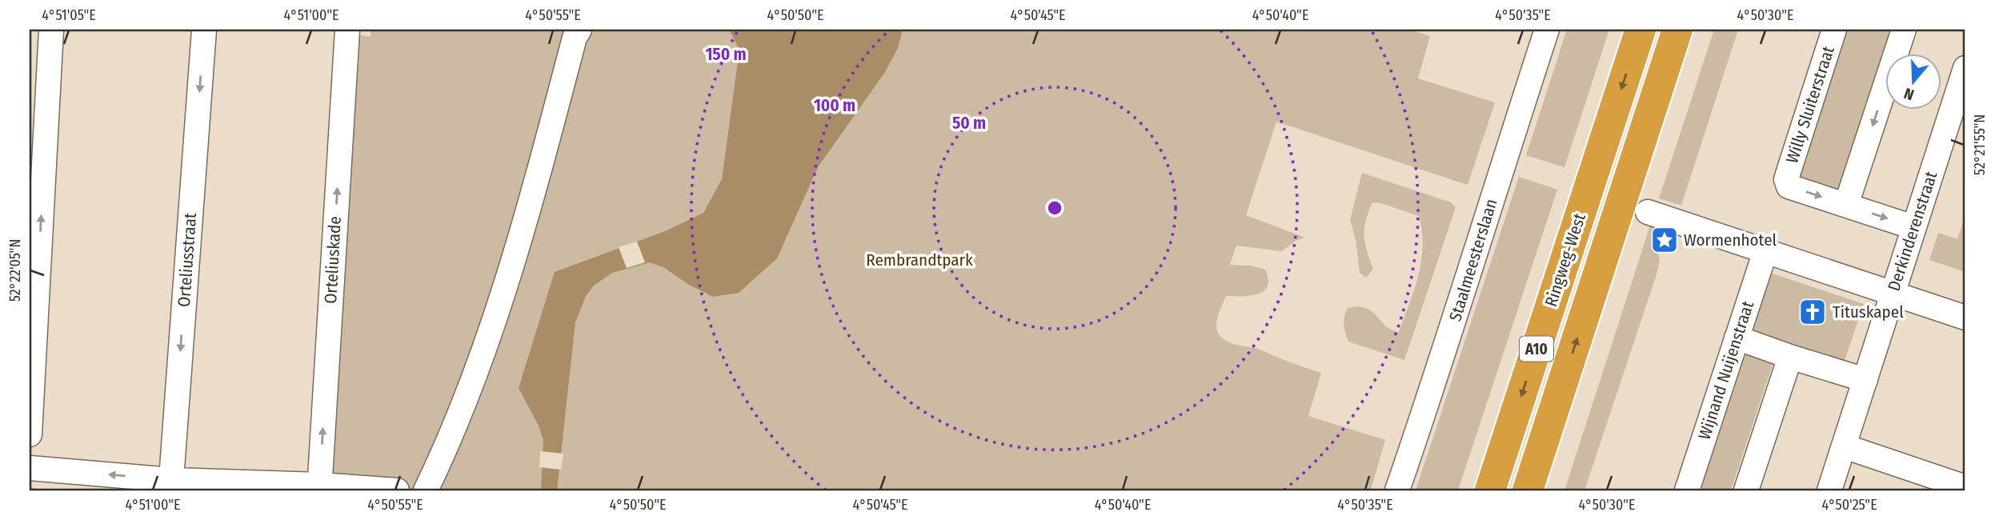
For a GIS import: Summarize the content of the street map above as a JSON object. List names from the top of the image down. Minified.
{"streets":{"highway":["Ringweg-West","A10"],"street":["Willy Sluiterstraat","Derkinderenstraat","Orteliusstraat","Orteliuskade","Staalmeesterslaan","Wijnand Nuijenstraat"]},"crossings":[["Willy Sluiterstraat","Derkinderenstraat"]],"parks":["Rembrandtpark"],"places":{"place":["Wormenhotel"],"church":["Tituskapel"]},"north":"bottom","coordinates":["4°51'05\"E","4°51'00\"E","4°50'55\"E","4°50'50\"E","4°50'45\"E","4°50'40\"E","4°50'35\"E","4°50'30\"E","52°21'55\"N","52°22'05\"N","4°50'25\"E"],"rings":["150 m","100 m","50 m"]}
